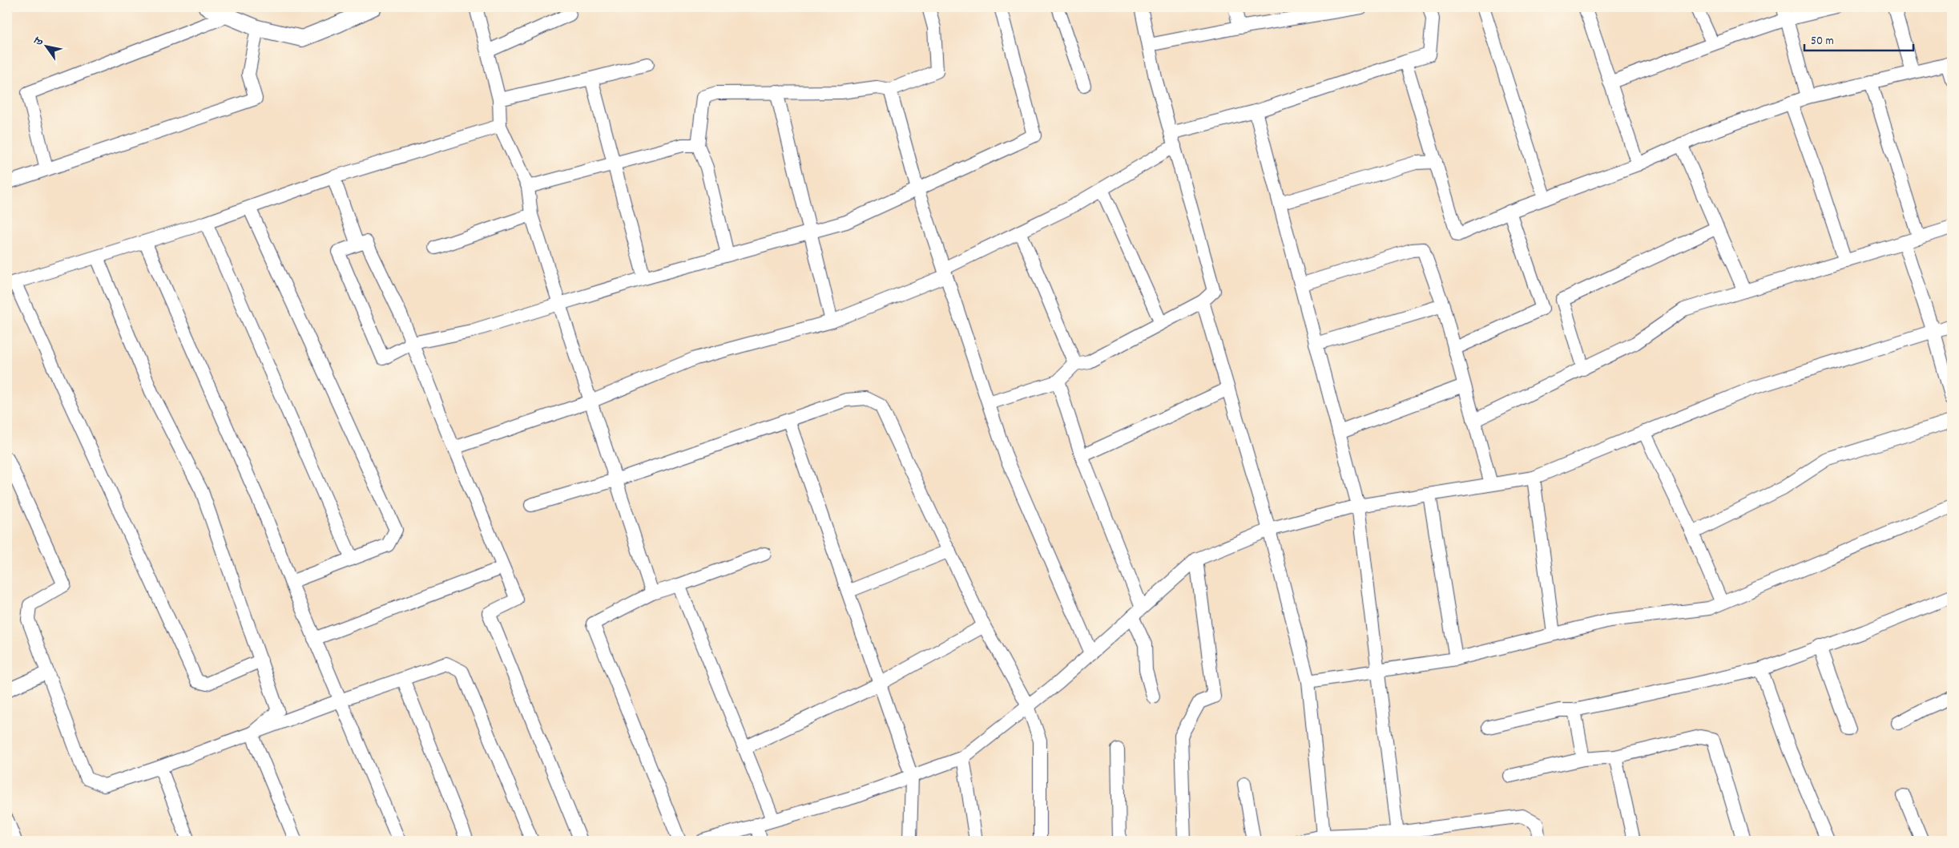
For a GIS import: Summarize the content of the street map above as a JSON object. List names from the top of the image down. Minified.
{"scale_bar":"50 m","north":"top left"}
